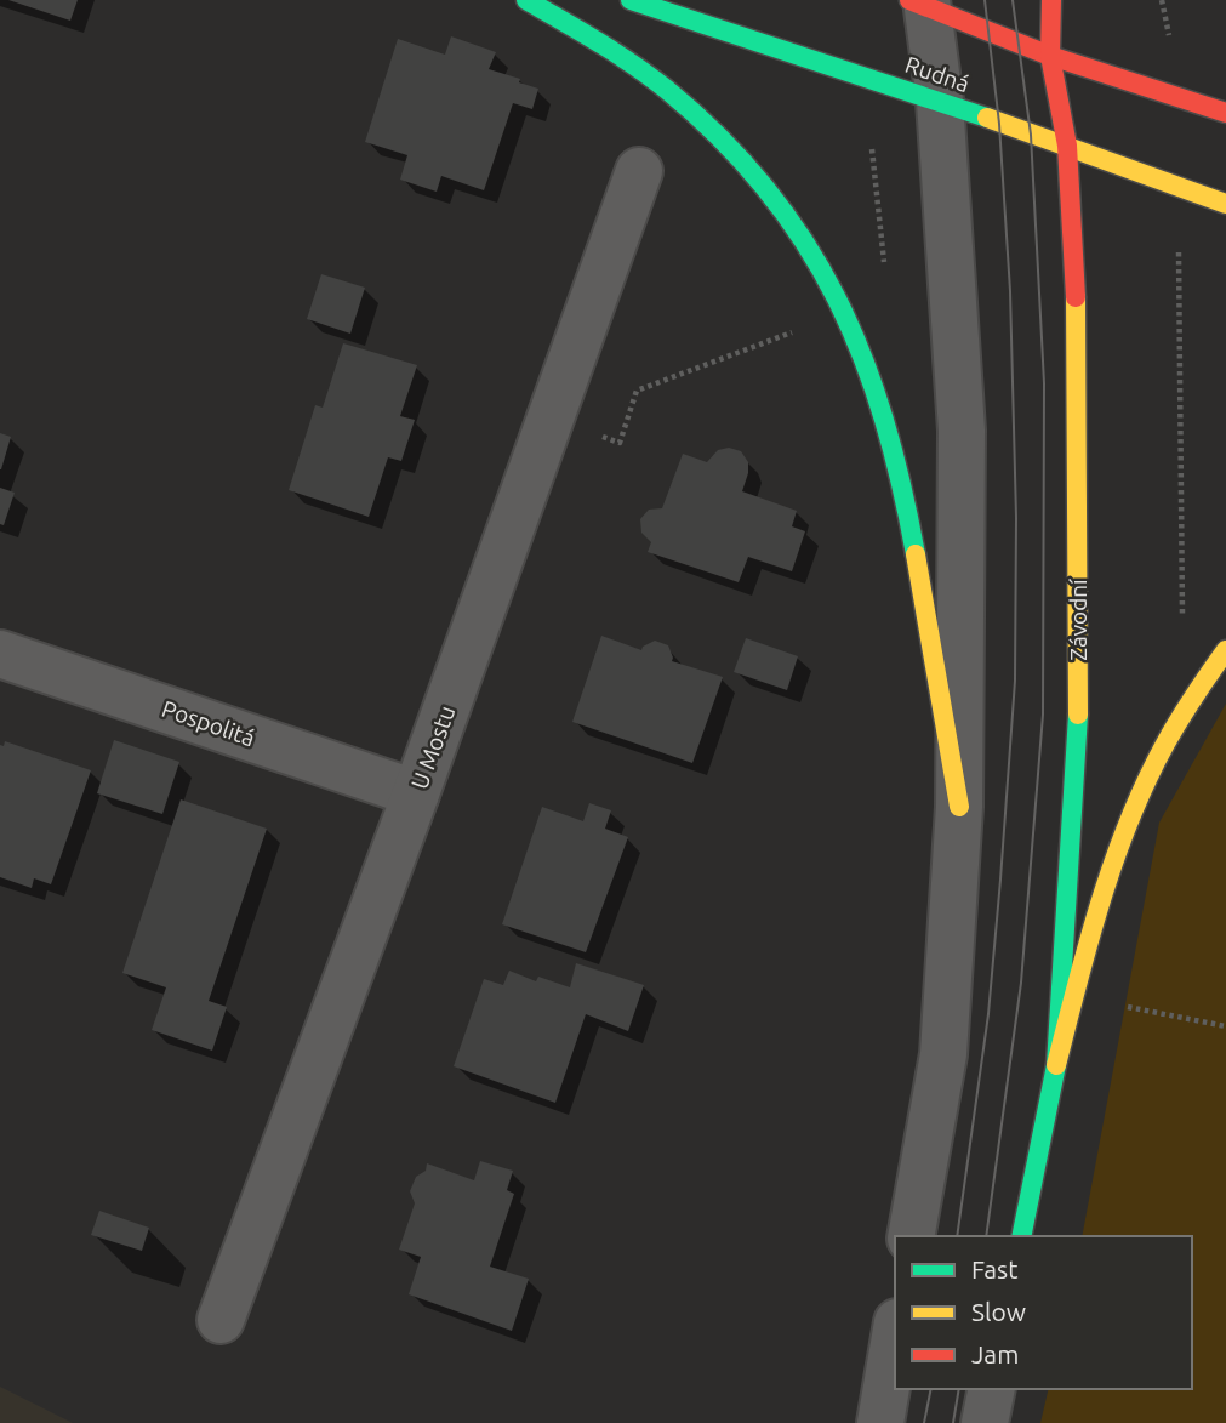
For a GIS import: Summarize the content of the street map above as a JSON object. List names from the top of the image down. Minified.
{"streets":{"main road":["Rudná","Závodní"],"street":["Pospolitá","U Mostu"]},"crossings":[["Rudná","Závodní"],["Pospolitá","U Mostu"]],"legend":["Fast","Slow","Jam"]}
